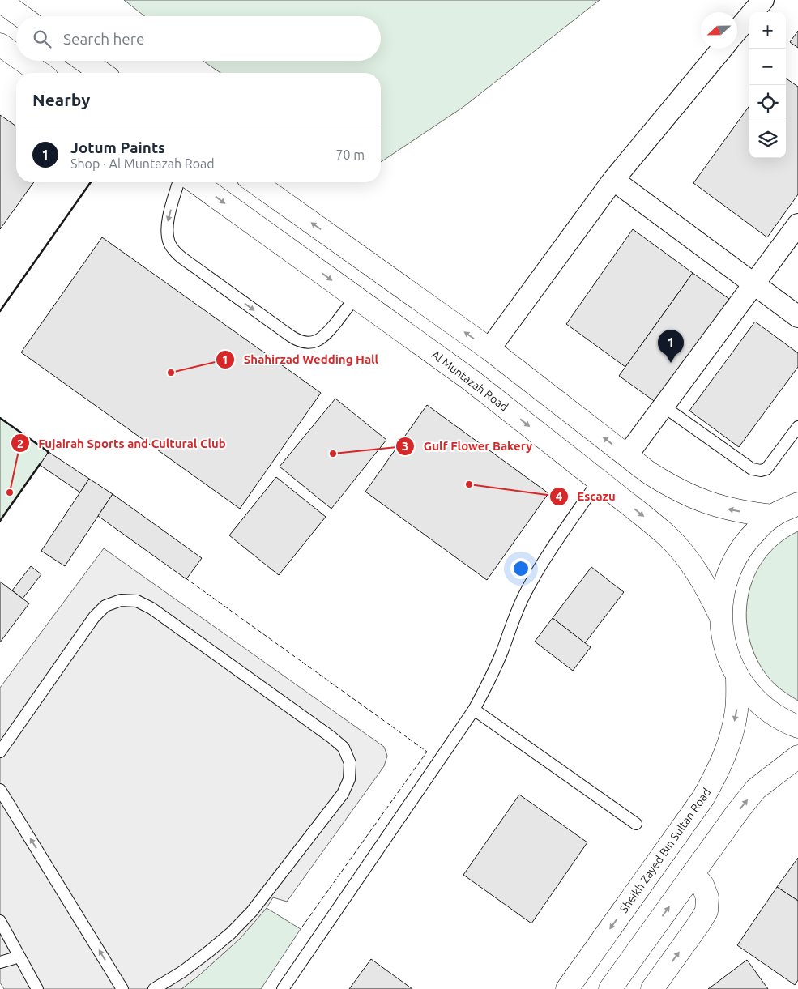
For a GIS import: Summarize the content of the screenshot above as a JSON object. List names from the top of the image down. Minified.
{"streets":{"street":["Al Muntazah Road","Sheikh Zayed Bin Sultan Road"]},"places":["Shahirzad Wedding Hall","Gulf Flower Bakery","Escazu","Fujairah Sports and Cultural Club"],"north":"left","page":{"map_buttons":["+","−"],"search":"Search here","heading":"Nearby","list":[{"mark":"1","name":"Jotum Paints","note":"Shop · Al Muntazah Road","value":"70 m"}],"pins":"1"}}
